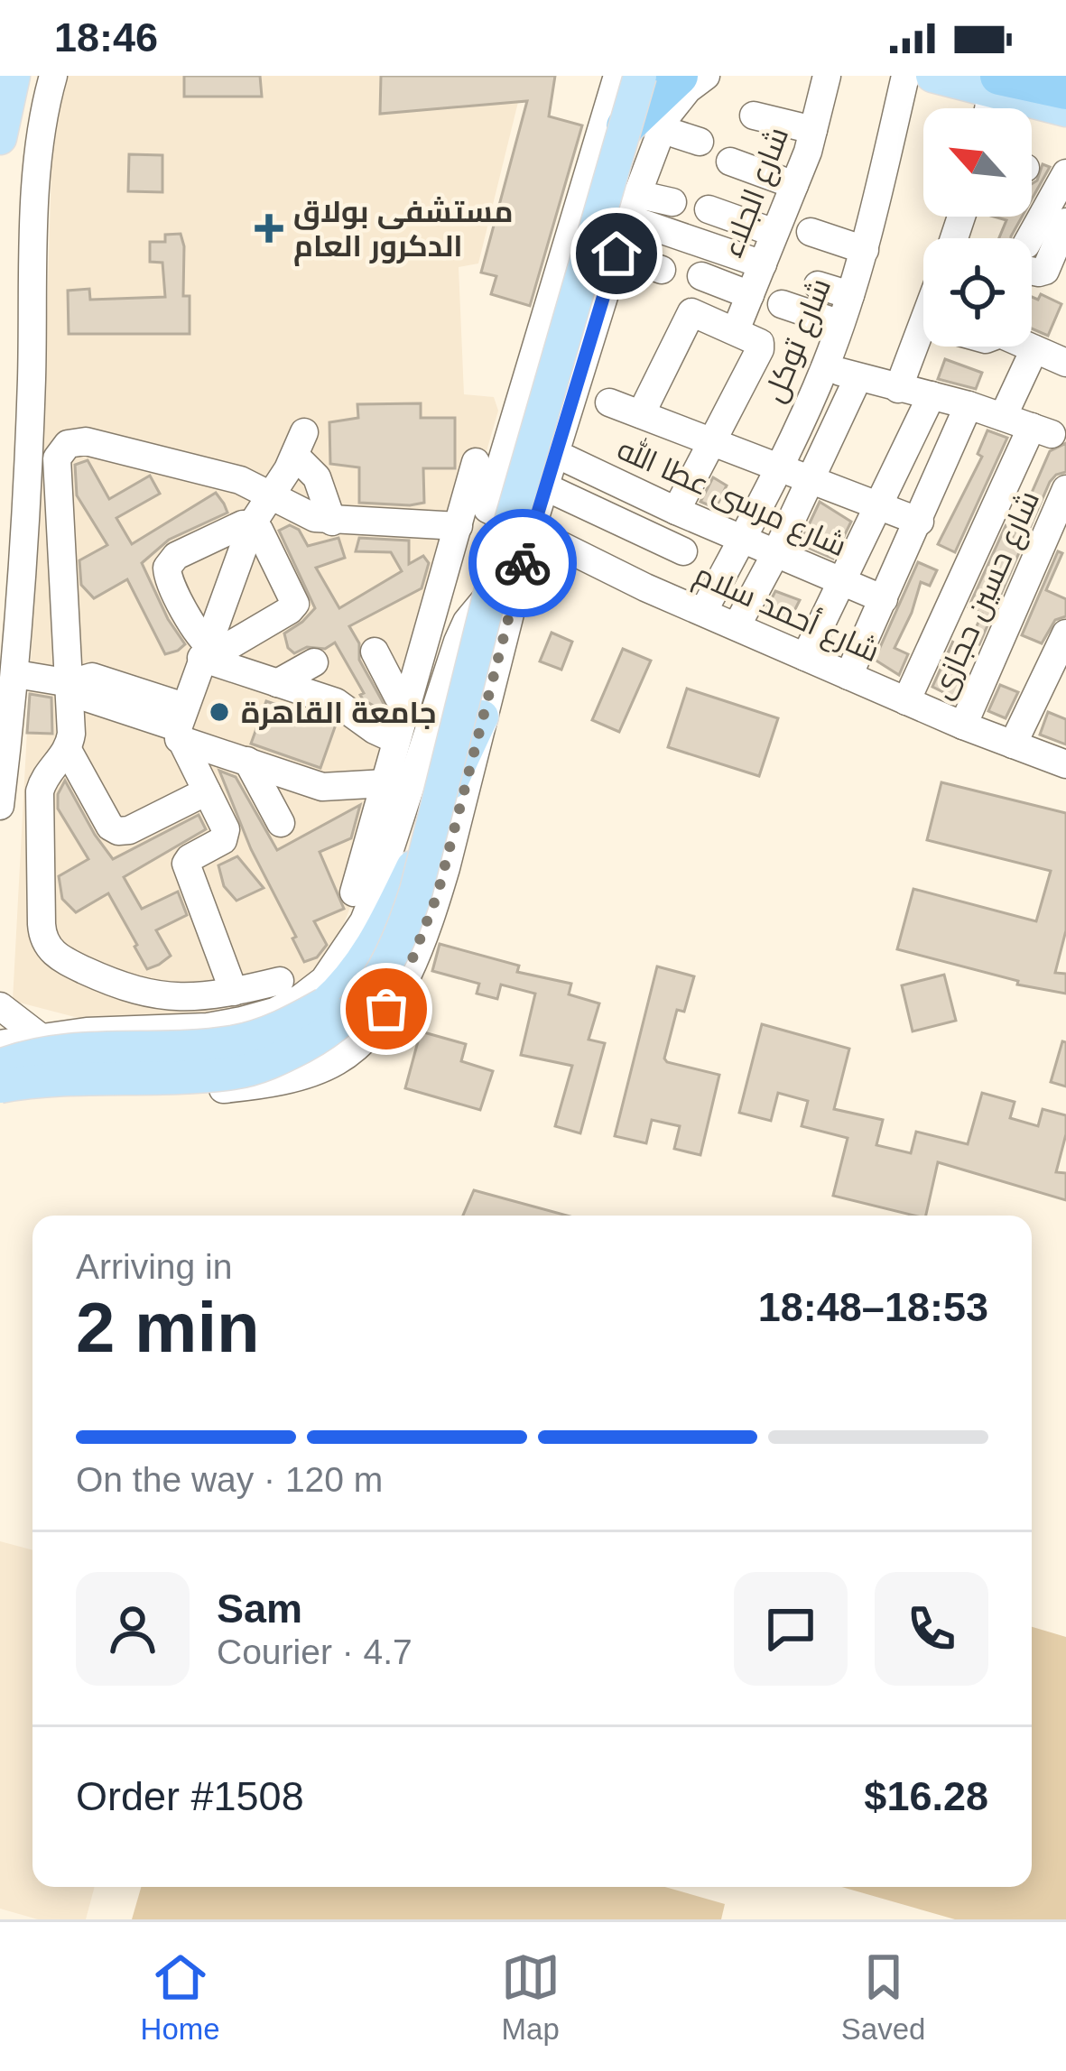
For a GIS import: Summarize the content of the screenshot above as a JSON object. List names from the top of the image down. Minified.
{"streets":{"street":["شارع الجلاء","شارع توكل","شارع مرسى عطا الله","شارع حسين حجازى","شارع أحمد سلام"]},"crossings":[["شارع توكل","شارع مرسى عطا الله"],["شارع توكل","شارع أحمد سلام"],["شارع حسين حجازى","شارع أحمد سلام"]],"places":{"health":["مستشفى بولاق الدكرور العام"],"other":["جامعة القاهرة"]},"north":"top left","page":{"status":"18:46","heading":["2 min","Arriving in","18:48–18:53"],"panel":["Sam","Courier · 4.7","Order #1508","$16.28"],"bar":"On the way · 120 m","tabs":["Home","Map","Saved"]}}
